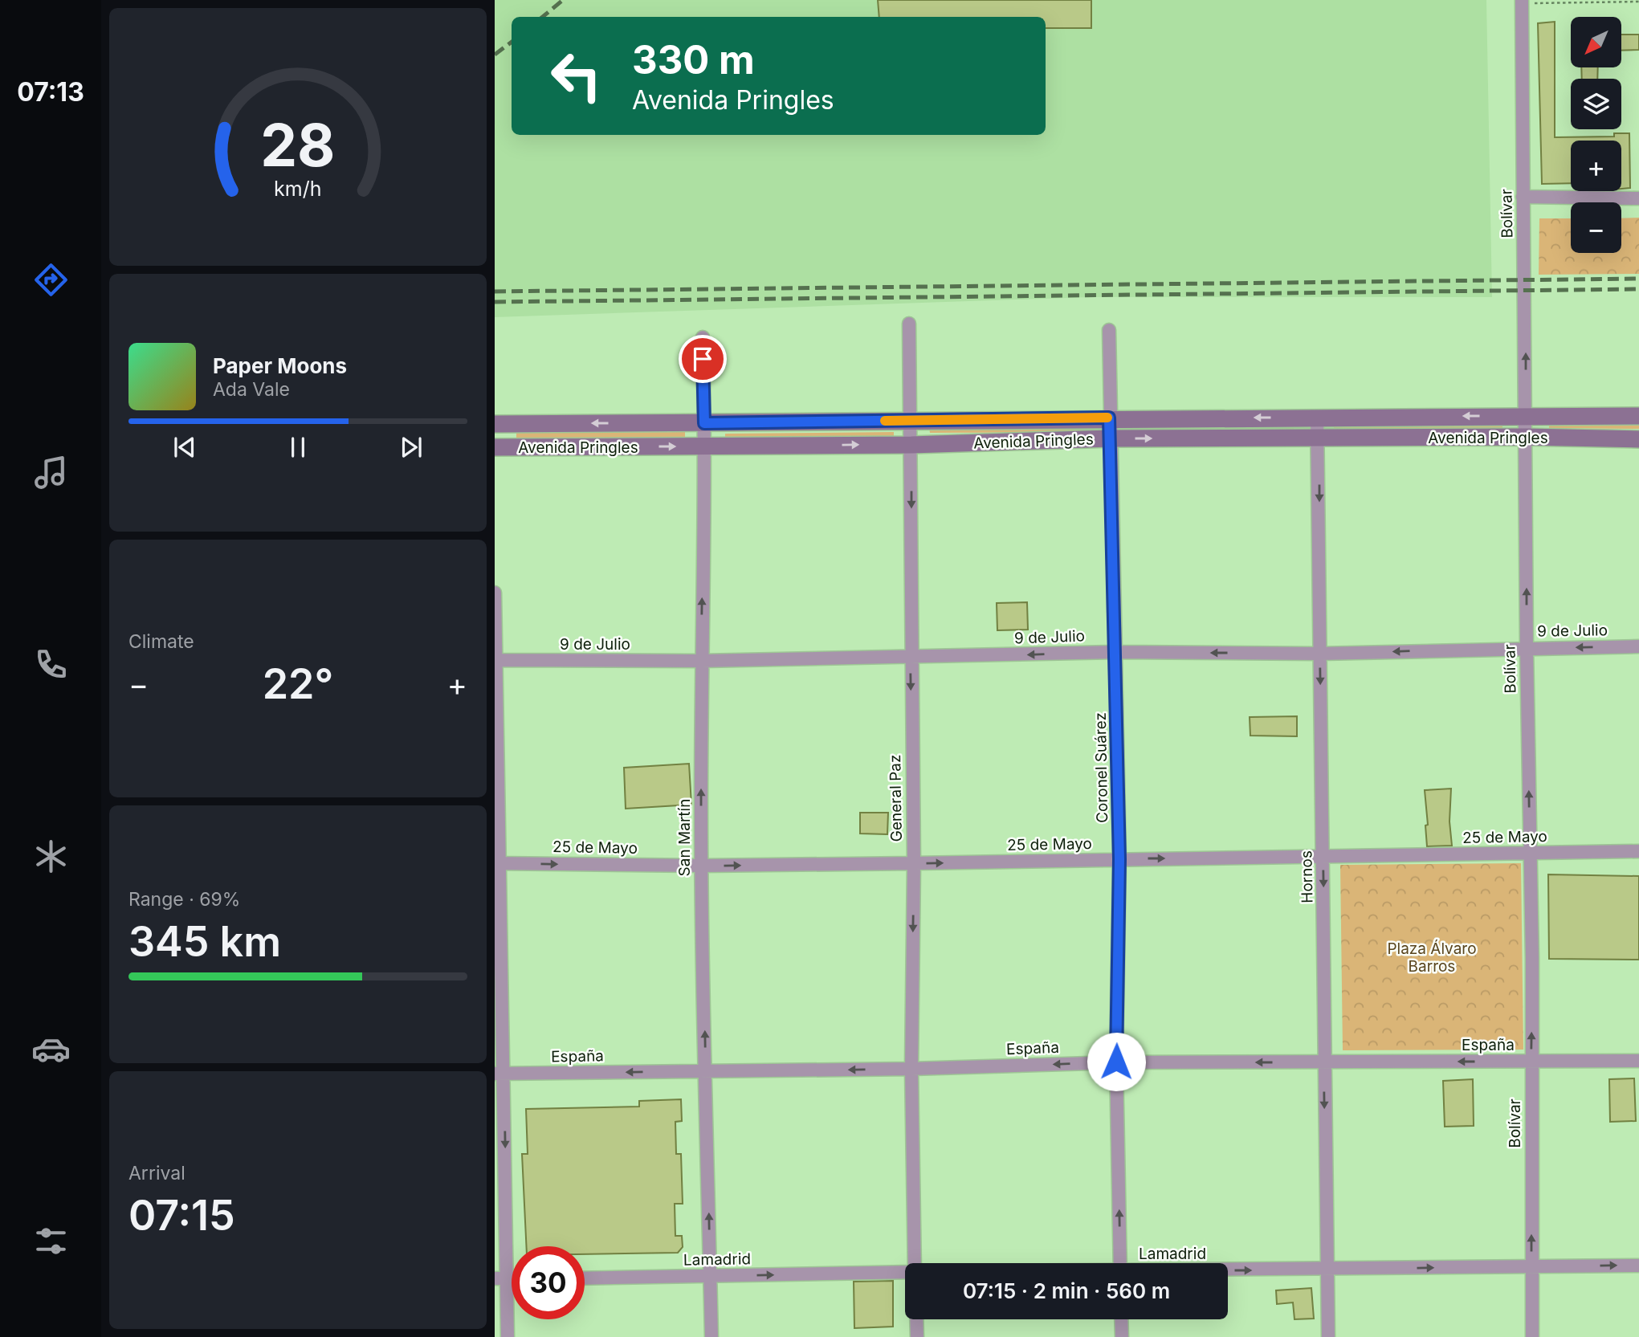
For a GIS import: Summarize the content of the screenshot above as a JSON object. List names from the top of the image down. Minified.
{"streets":{"main road":["Avenida Pringles"],"street":["Bolívar","9 de Julio","Coronel Suárez","General Paz","25 de Mayo","San Martín","Hornos","España","Lamadrid"]},"crossings":[["Bolívar","Avenida Pringles"],["Bolívar","9 de Julio"],["Bolívar","25 de Mayo"],["Bolívar","España"],["Bolívar","Lamadrid"],["Avenida Pringles","Coronel Suárez"],["Avenida Pringles","General Paz"],["Avenida Pringles","San Martín"],["Avenida Pringles","Hornos"],["9 de Julio","Coronel Suárez"],["9 de Julio","General Paz"],["9 de Julio","San Martín"],["9 de Julio","Hornos"],["Coronel Suárez","25 de Mayo"],["Coronel Suárez","España"],["General Paz","25 de Mayo"],["General Paz","España"],["25 de Mayo","San Martín"],["25 de Mayo","Hornos"],["San Martín","España"],["San Martín","Lamadrid"],["Hornos","España"],["Hornos","Lamadrid"]],"one_way":["Bolívar","9 de Julio","General Paz","25 de Mayo","San Martín","Hornos","España","Lamadrid"],"parks":["Plaza Álvaro Barros"],"north":"bottom left","page":{"tabs":"07:13","map_buttons":["+","−"],"turn":["330 m","Avenida Pringles"],"song":["Paper Moons","Ada Vale"],"tile":["Climate",["Range · 69%","345 km"],["Arrival","07:15"]],"heat":["−","22°","+"],"limit":"30","trip":"07:15 · 2 min · 560 m","gauge":["28","km/h"]}}
